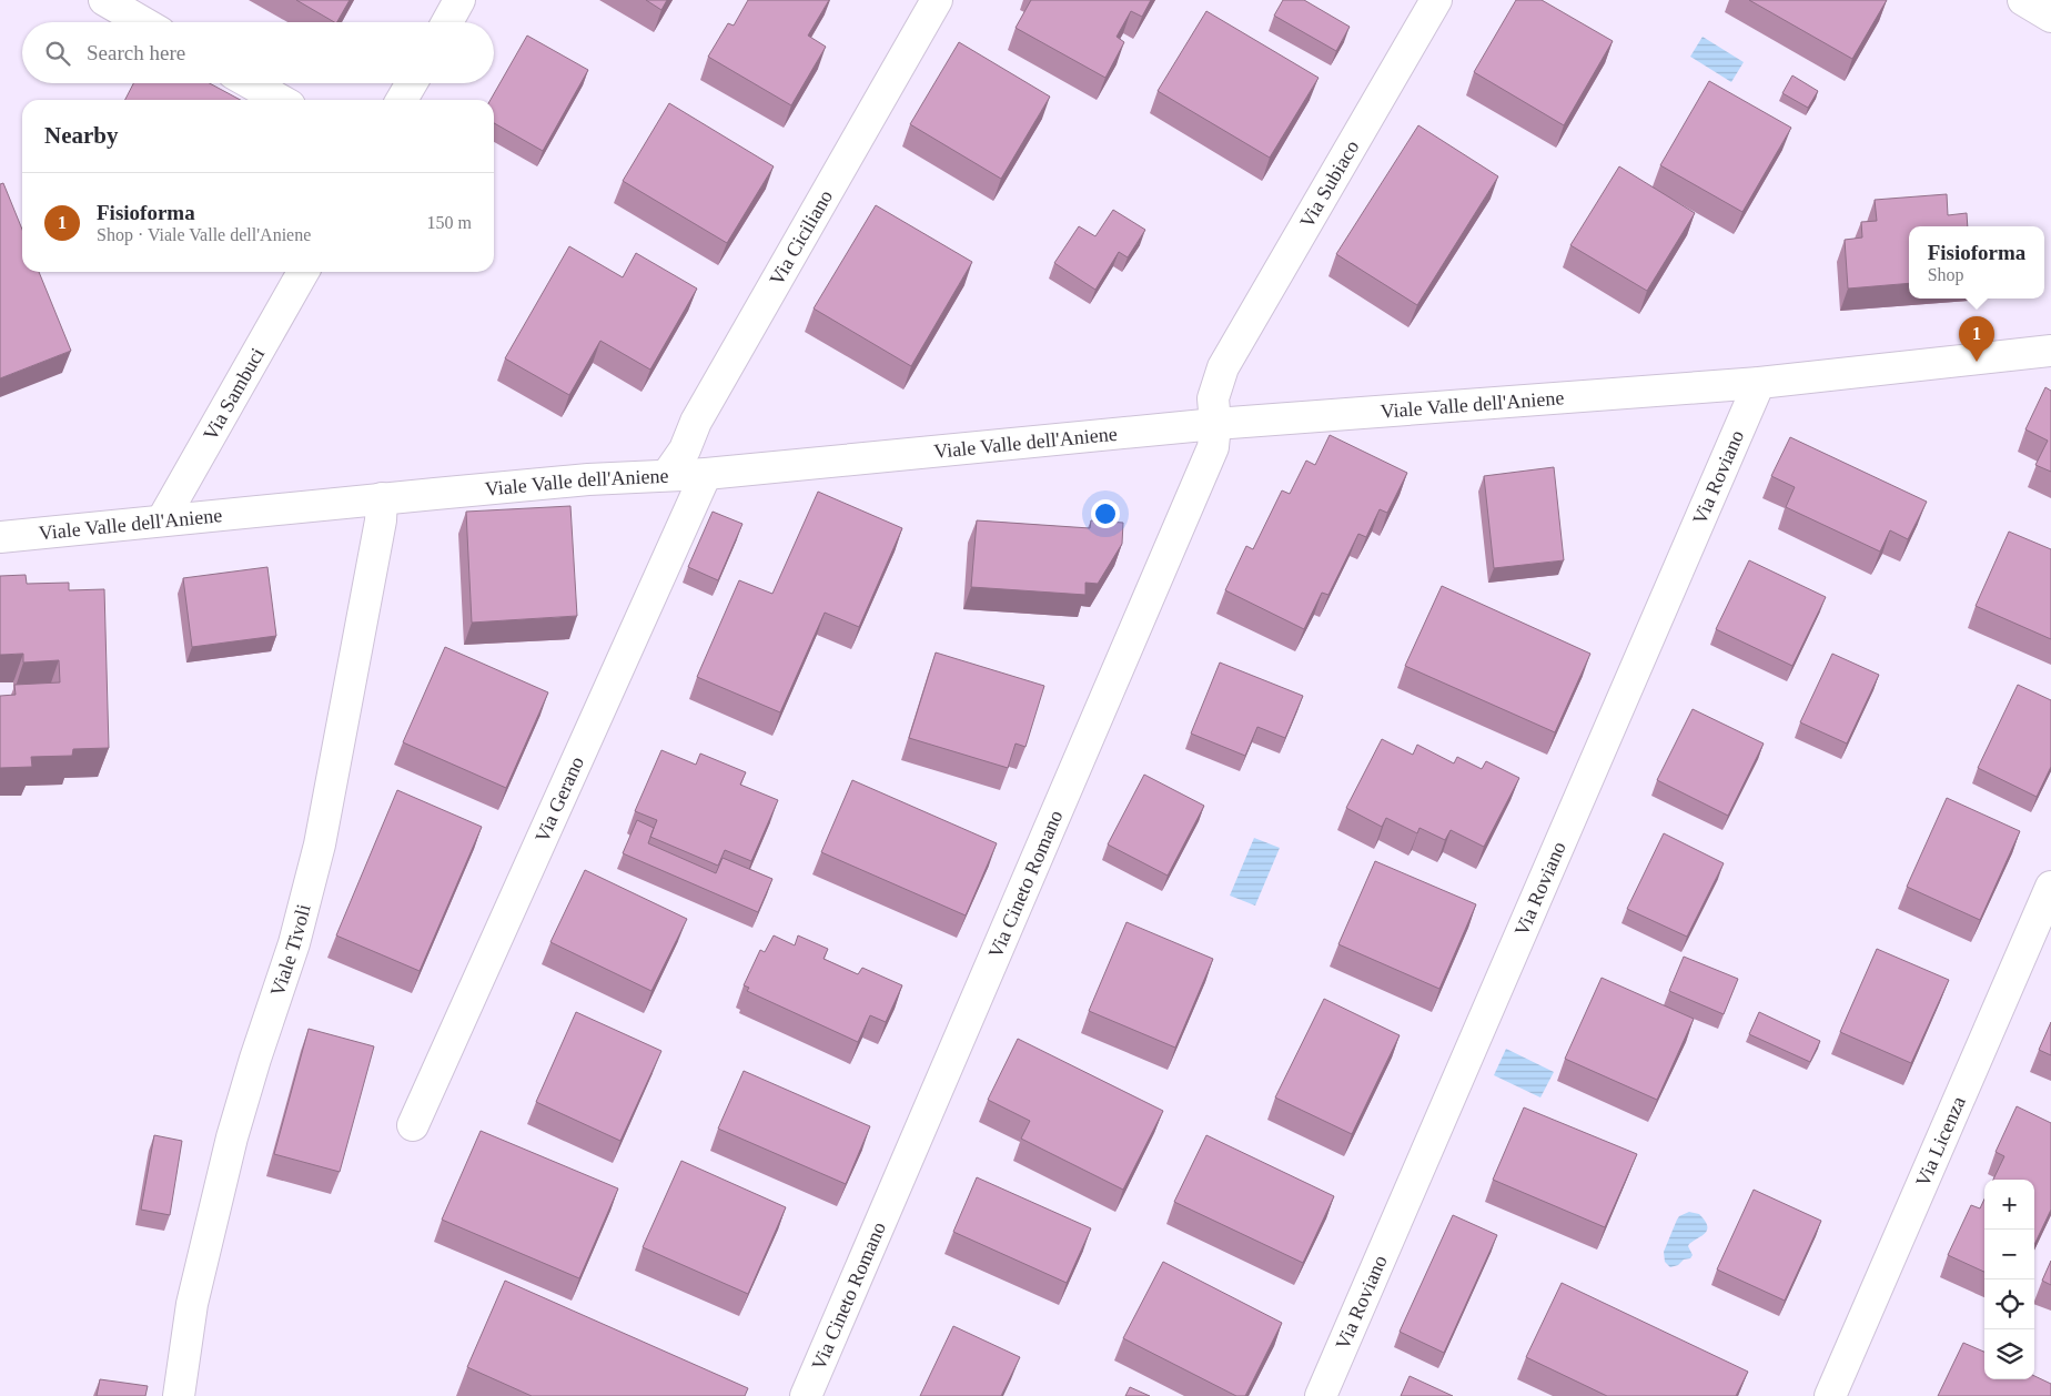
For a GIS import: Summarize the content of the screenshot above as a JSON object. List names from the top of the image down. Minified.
{"streets":{"street":["Via Subiaco","Via Ciciliano","Via Sambuci","Viale Valle dell'Aniene","Via Roviano","Via Gerano","Via Cineto Romano","Viale Tivoli","Via Licenza"]},"crossings":[["Via Subiaco","Via Cineto Romano"],["Via Ciciliano","Viale Valle dell'Aniene"],["Via Sambuci","Viale Valle dell'Aniene"],["Viale Valle dell'Aniene","Via Roviano"],["Viale Valle dell'Aniene","Via Gerano"],["Viale Valle dell'Aniene","Via Cineto Romano"],["Viale Valle dell'Aniene","Viale Tivoli"]],"page":{"search":"Search here","heading":"Nearby","list":[{"mark":"1","name":"Fisioforma","note":"Shop · Viale Valle dell'Aniene","value":"150 m"}],"popup":["Fisioforma","Shop"],"pins":"1","map_buttons":["+","−"]}}
